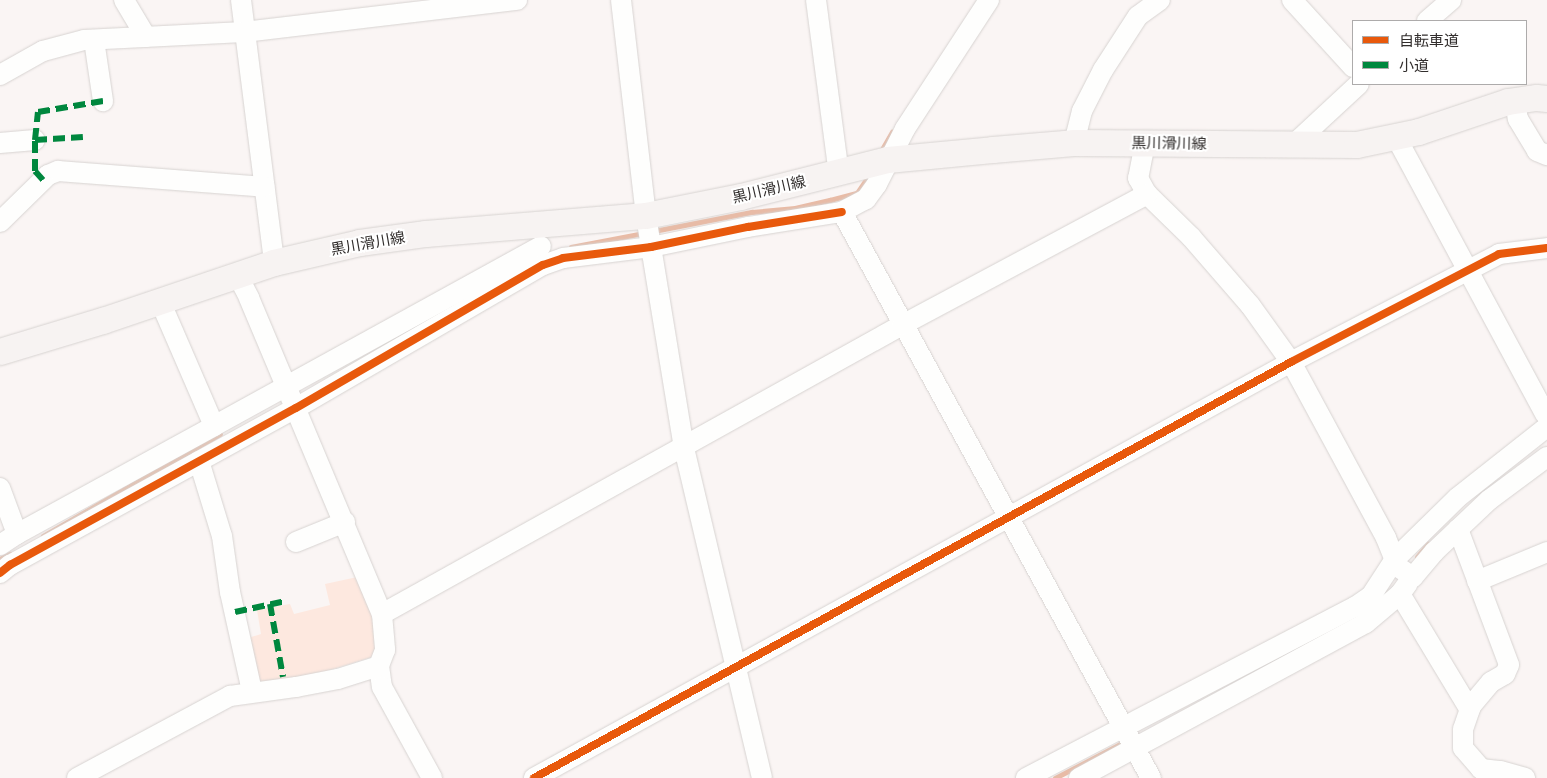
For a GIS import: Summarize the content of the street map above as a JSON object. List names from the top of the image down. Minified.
{"streets":{"main road":["黒川滑川線"]},"legend":["自転車道","小道"]}
